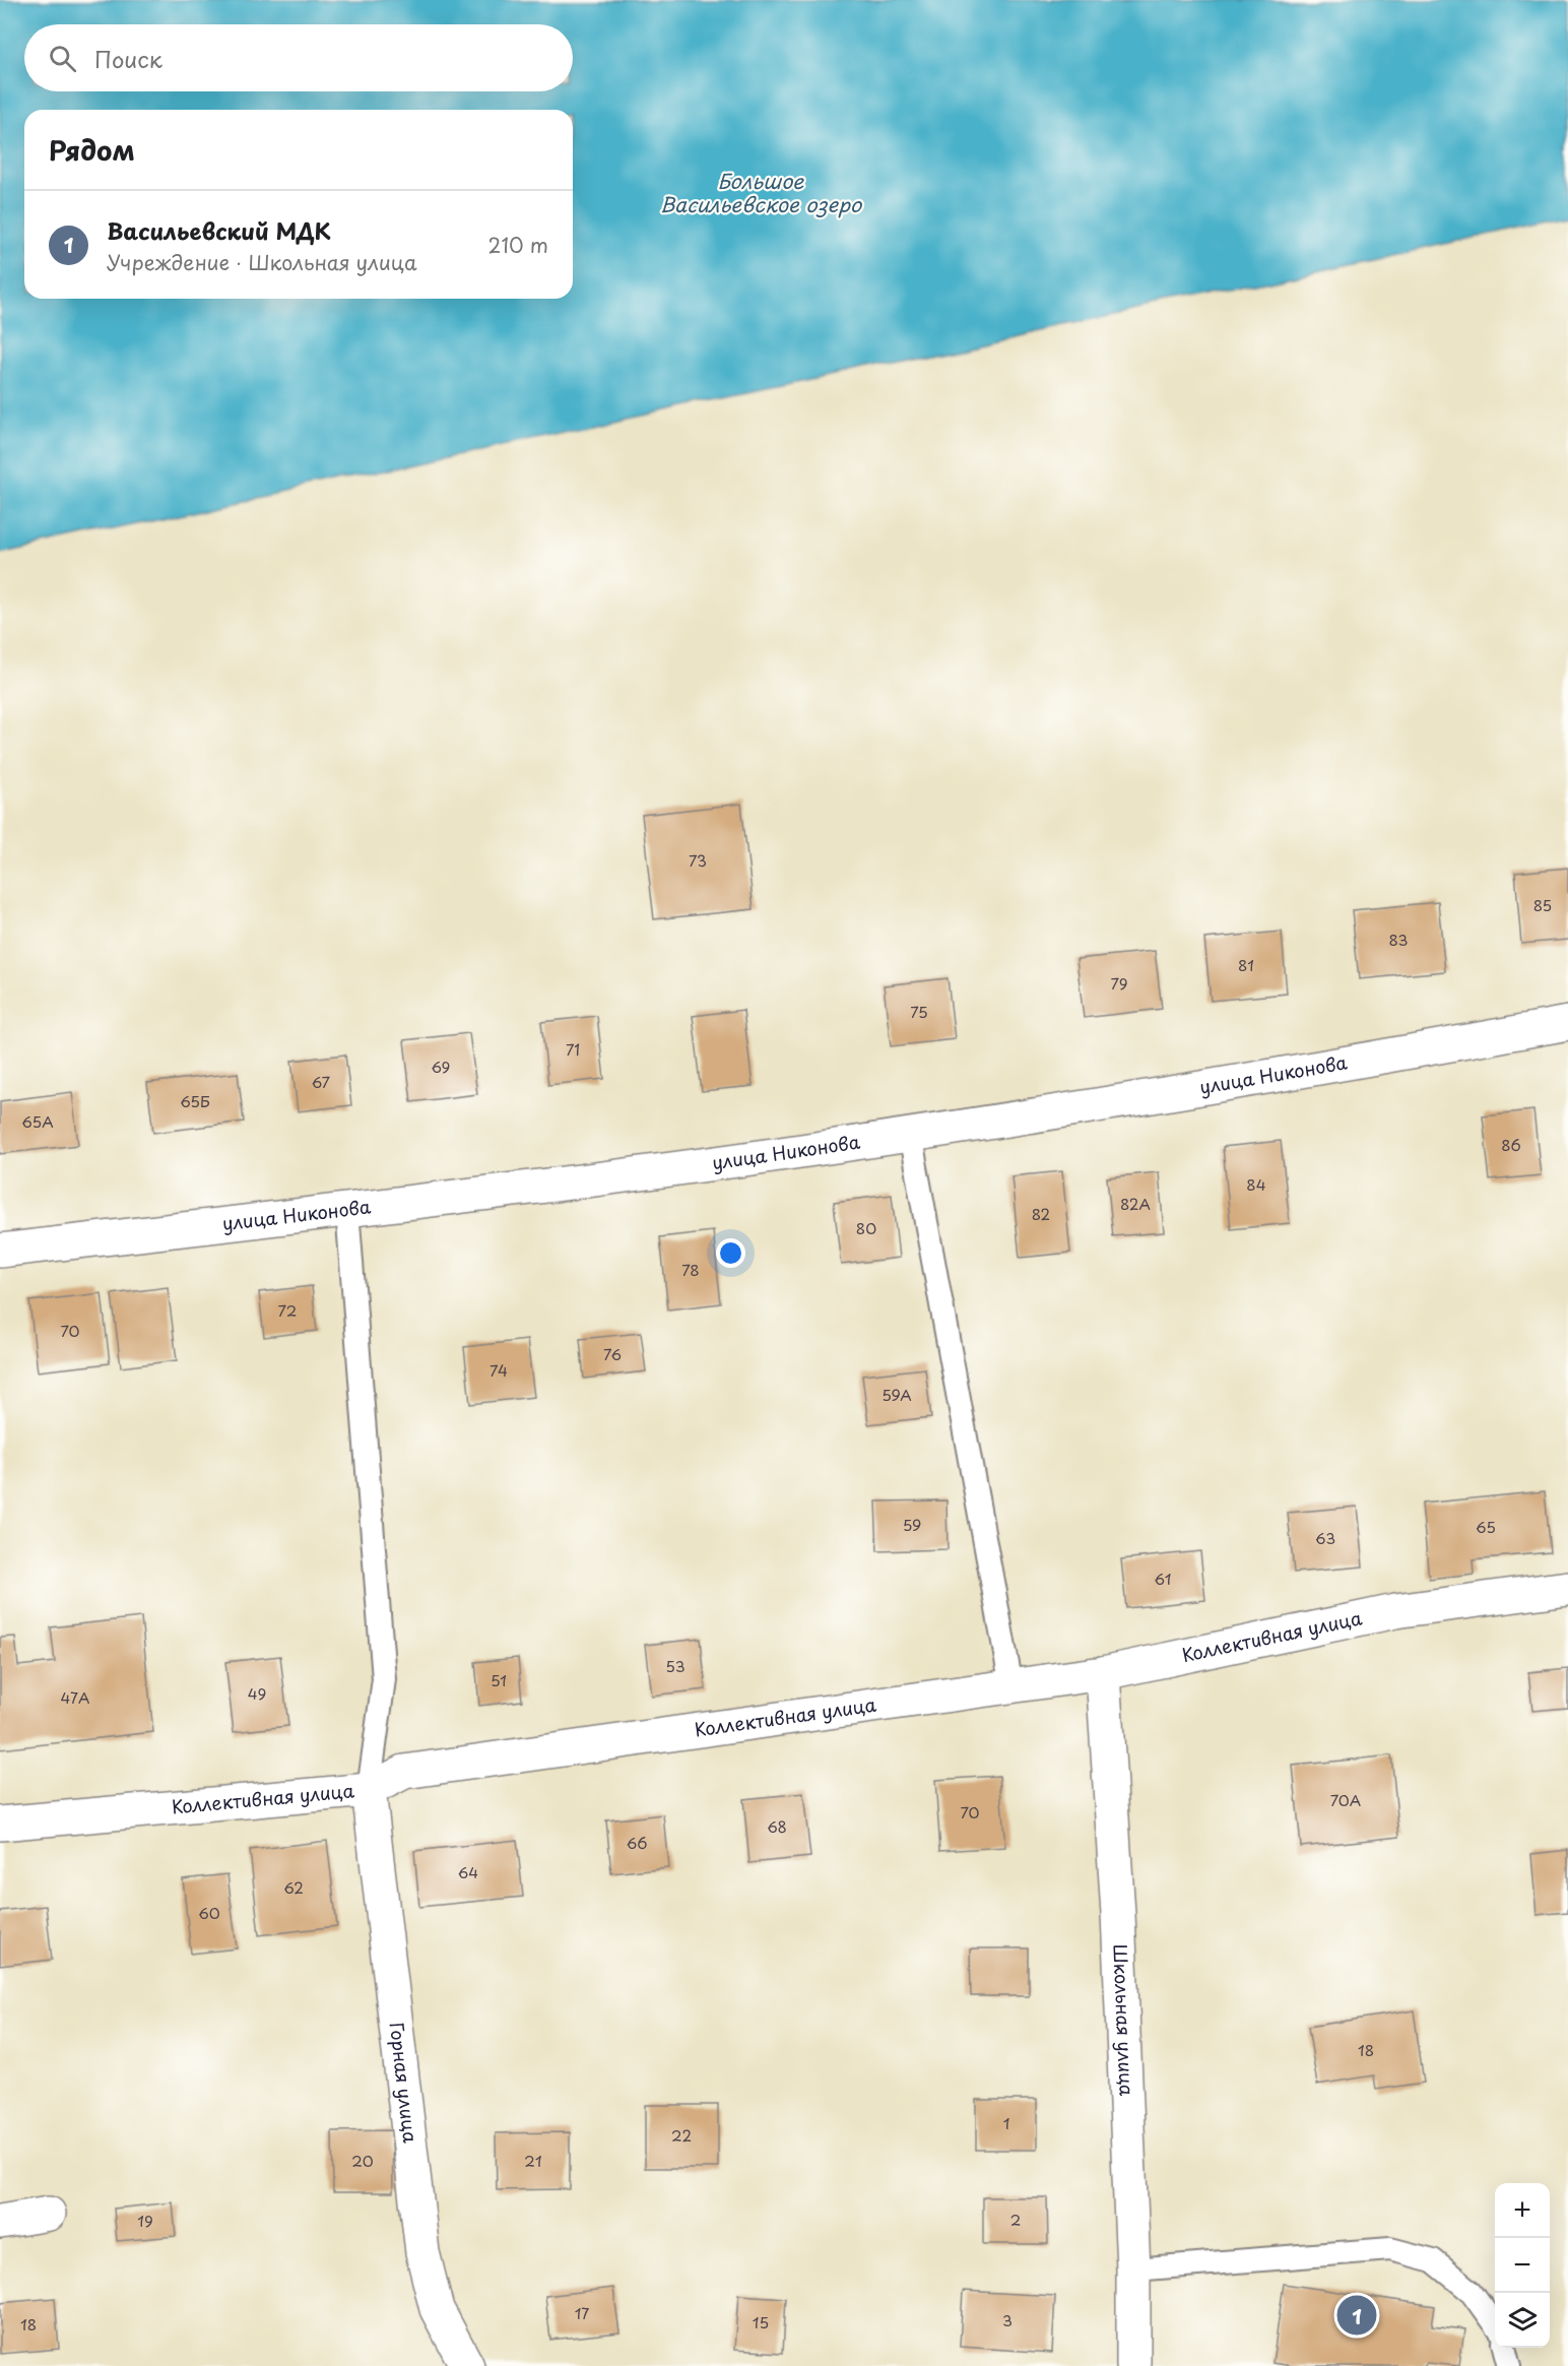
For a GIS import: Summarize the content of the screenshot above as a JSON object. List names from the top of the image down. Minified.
{"streets":{"street":["улица Никонова","Коллективная улица","Школьная улица","Горная улица"]},"crossings":[["Коллективная улица","Школьная улица"],["Коллективная улица","Горная улица"]],"water":["Большое Васильевское озеро"],"house_numbers":["73","85","83","81","79","75","71","69","67","65Б","65А","86","84","82А","82","80","78","72","70","76","74","59А","59","65","63","61","53","51","49","47А","70А","70","68","66","64","62","60","18","1","22","20","21","2","19","17","3","15","18"],"page":{"search":"Поиск","heading":"Рядом","list":[{"mark":"1","name":"Васильевский МДК","note":"Учреждение · Школьная улица","value":"210 m"}],"map_buttons":["+","−"],"pins":"1"}}
